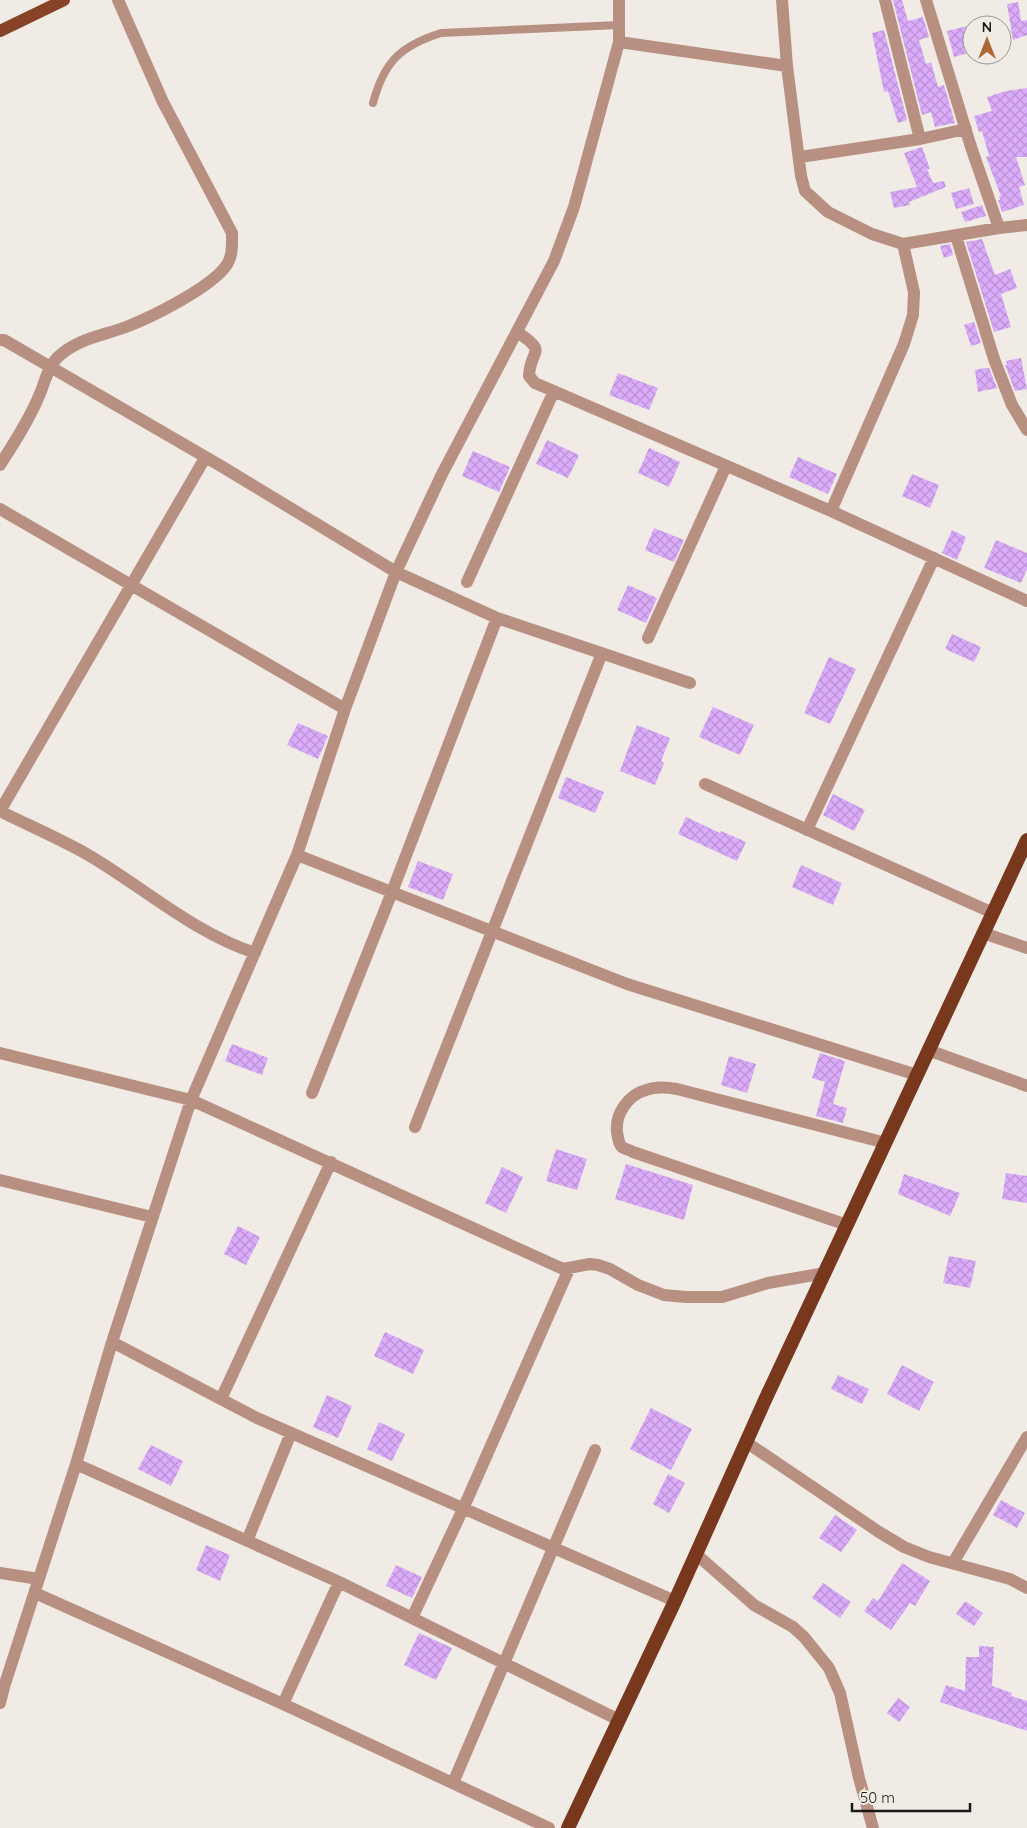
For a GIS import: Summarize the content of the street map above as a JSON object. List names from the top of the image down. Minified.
{"scale_bar":"50 m","north":"top"}
